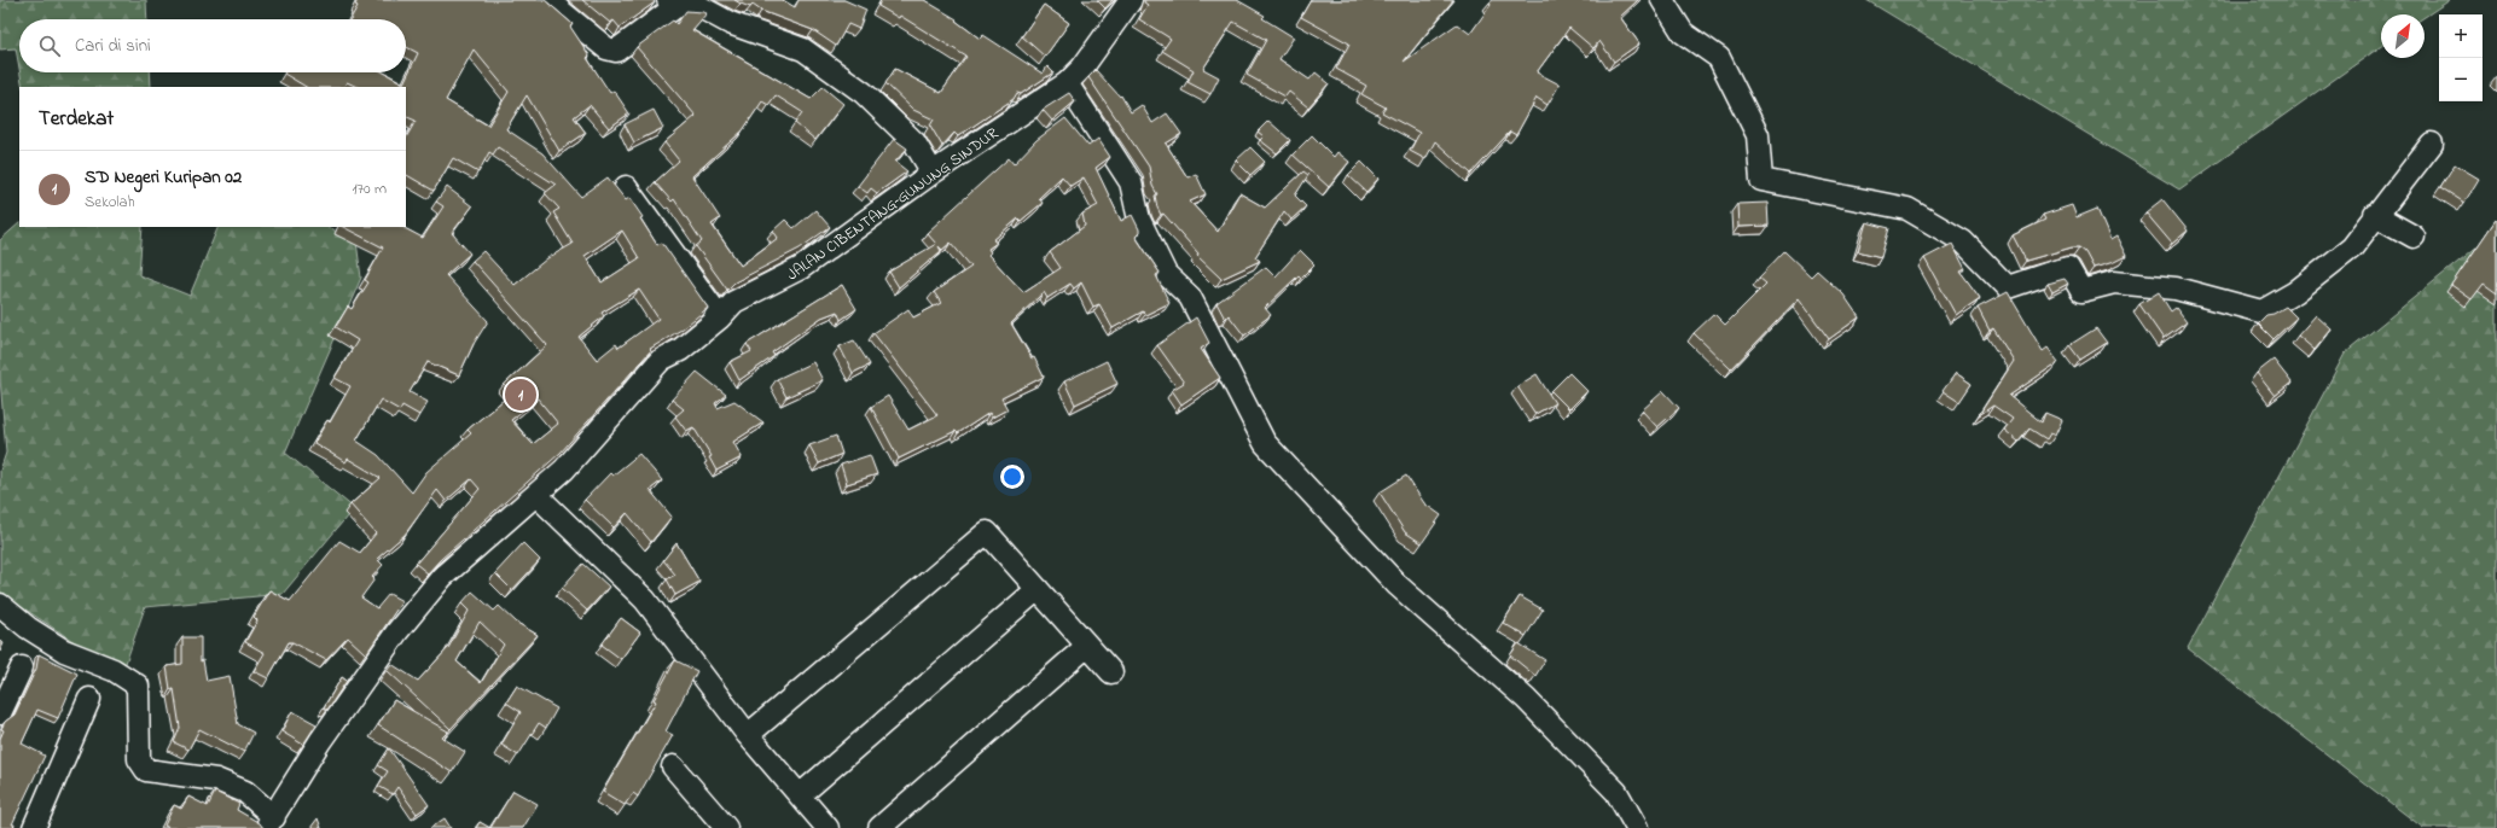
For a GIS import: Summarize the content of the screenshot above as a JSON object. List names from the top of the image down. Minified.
{"streets":{"street":["JALAN CIBENTANG–GUNUNG SINDUR"]},"north":"top right","page":{"map_buttons":["+","−"],"search":"Cari di sini","heading":"Terdekat","list":[{"mark":"1","name":"SD Negeri Kuripan 02","note":"Sekolah","value":"170 m"}],"pins":"1"}}
